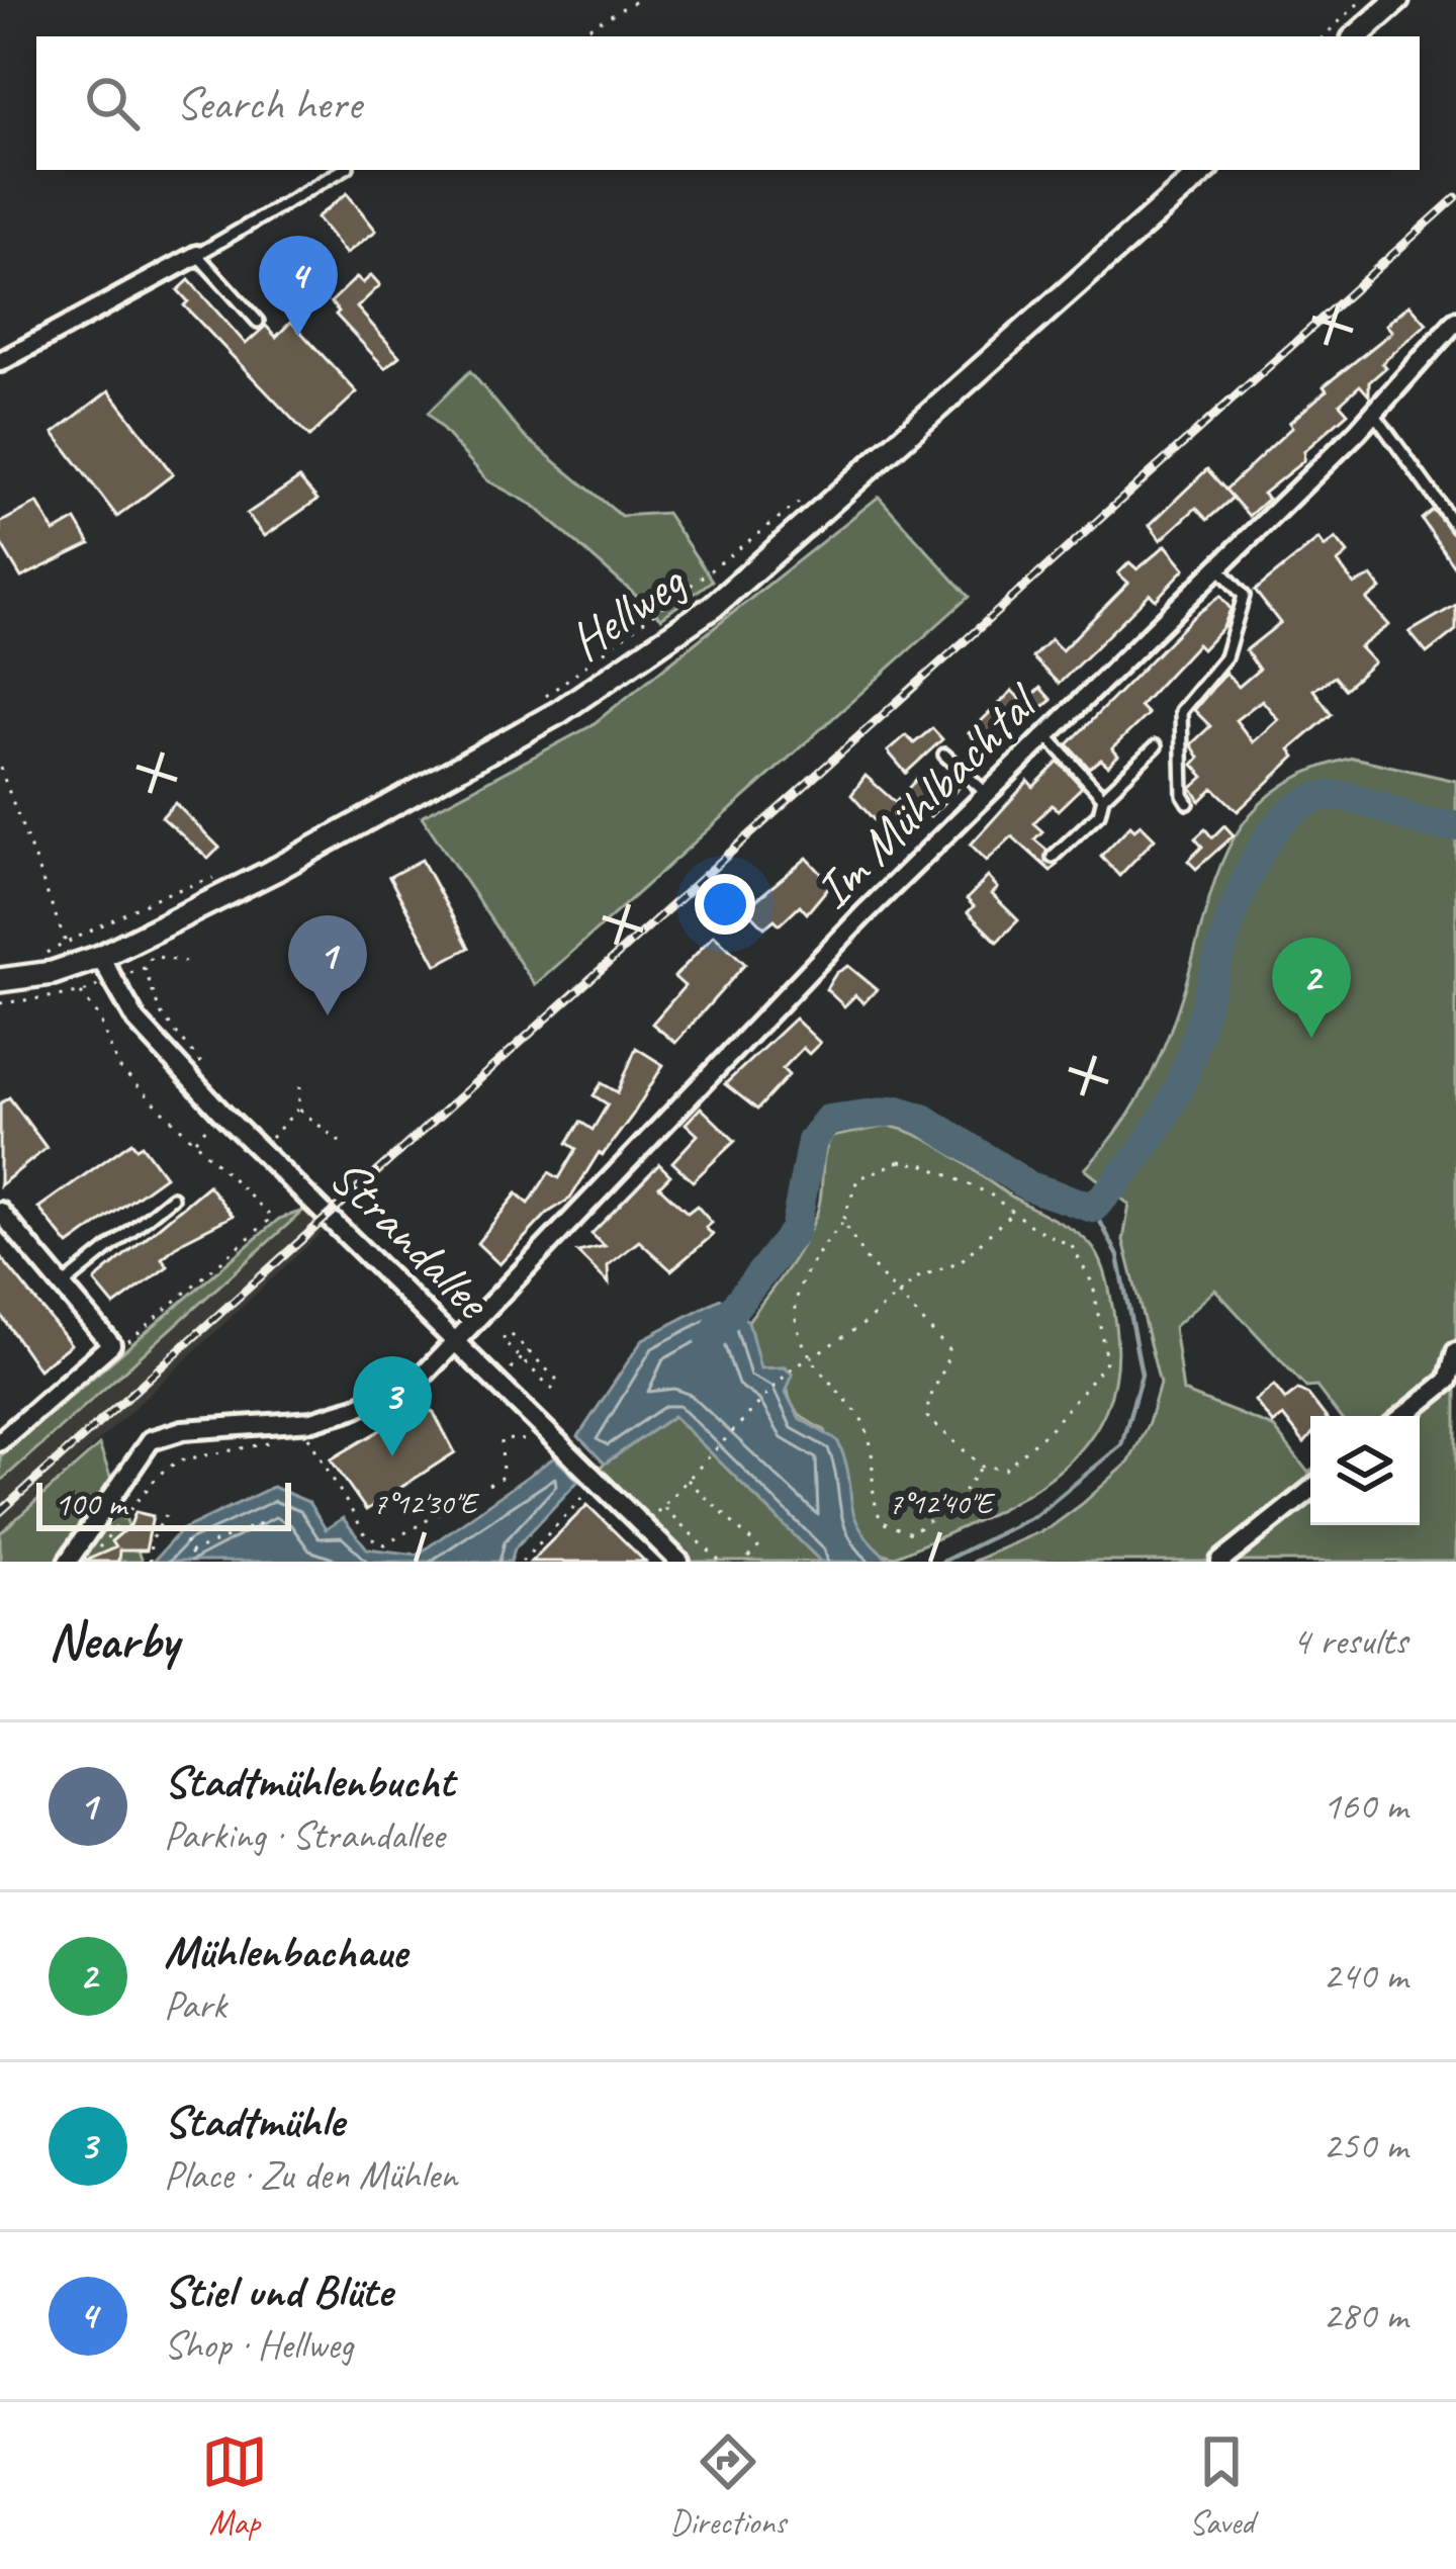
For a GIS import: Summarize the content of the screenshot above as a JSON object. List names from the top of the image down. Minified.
{"streets":{"street":["Hellweg","Im Mühlbachtal","Strandallee"]},"crossings":[["Hellweg","Strandallee"],["Im Mühlbachtal","Strandallee"]],"scale_bar":"100 m","page":{"search":"Search here","pins":["4","1","2","3"],"scale":"100 m","heading":["Nearby","4 results"],"list":[{"mark":"1","name":"Stadtmühlenbucht","note":"Parking · Strandallee","value":"160 m"},{"mark":"2","name":"Mühlenbachaue","note":"Park","value":"240 m"},{"mark":"3","name":"Stadtmühle","note":"Place · Zu den Mühlen","value":"250 m"},{"mark":"4","name":"Stiel und Blüte","note":"Shop · Hellweg","value":"280 m"}],"nav":["Map","Directions","Saved"]},"coordinates":["7°12'30\"E","7°12'40\"E"]}
